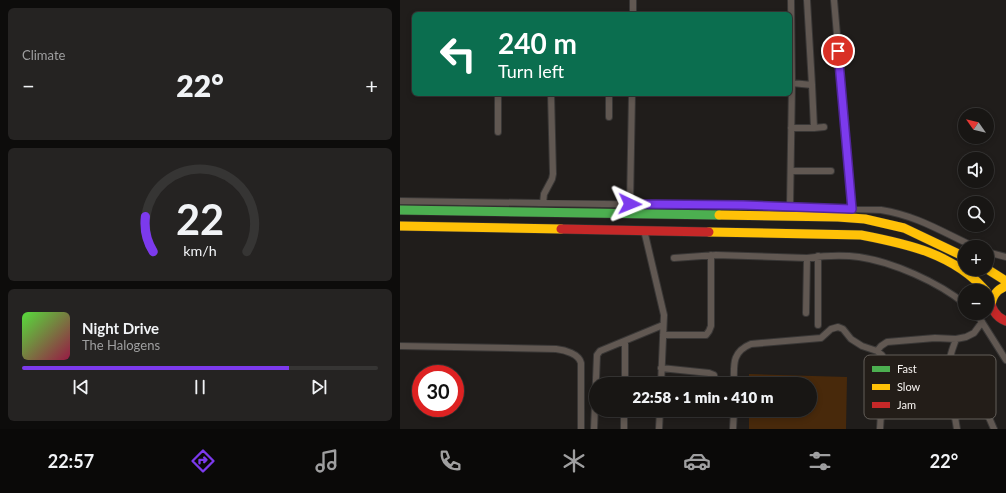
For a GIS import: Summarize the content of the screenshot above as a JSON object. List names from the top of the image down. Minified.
{"legend":["Fast","Slow","Jam"],"north":"top left","page":{"tile":"Climate","turn":["240 m","Turn left"],"heat":["−","22°","+"],"map_buttons":["+","−"],"song":["Night Drive","The Halogens"],"limit":"30","trip":"22:58 · 1 min · 410 m","tabs":["22:57","22°"],"gauge":["22","km/h"]}}
